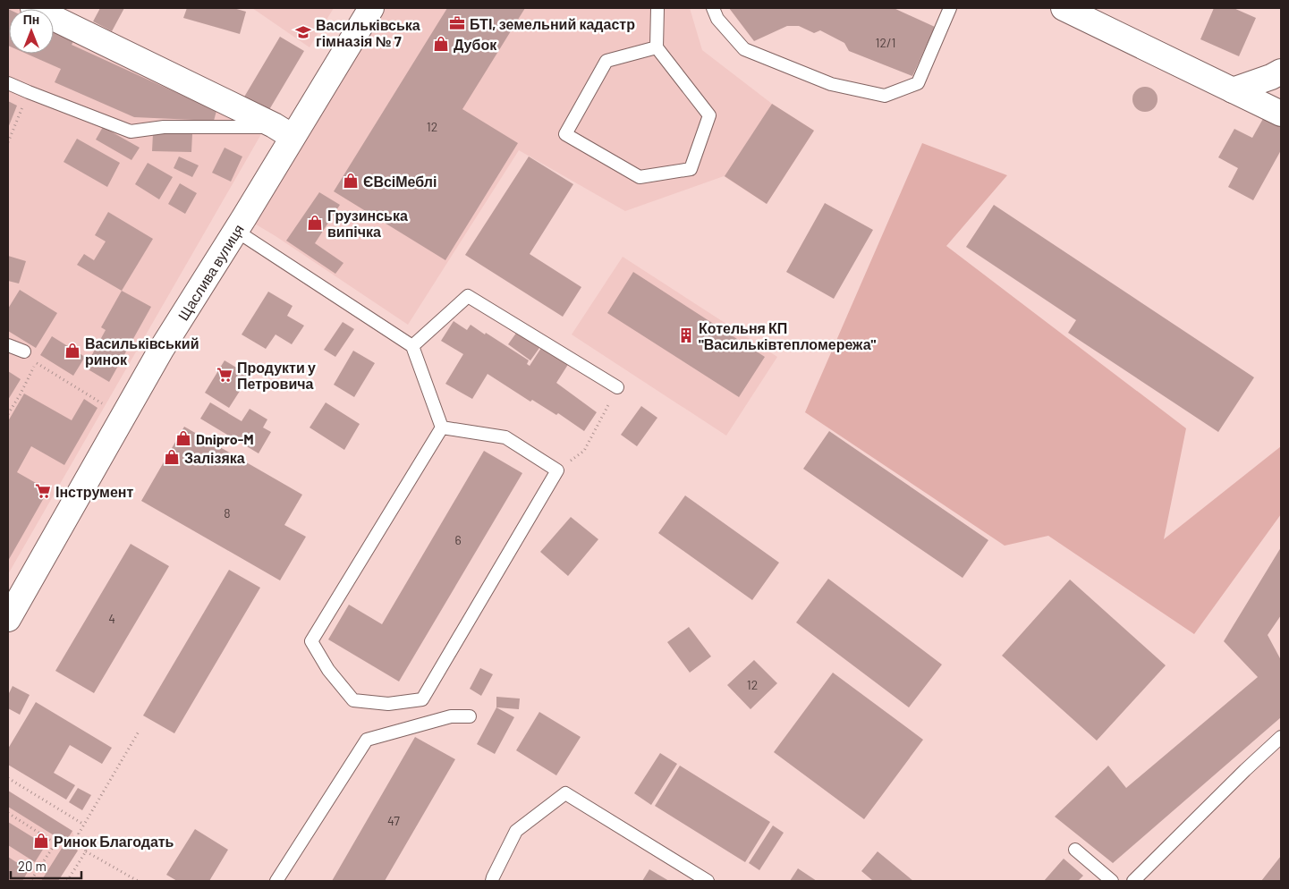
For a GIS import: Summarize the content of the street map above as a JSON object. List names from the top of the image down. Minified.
{"streets":{"street":["Щаслива вулиця"]},"places":{"office":["БТІ, земельний кадастр"],"school or university":["Васильківська гімназія № 7"],"shop":["Дубок","ЄВсіМеблі","Грузинська випічка","Васильківський ринок","Dnipro-M","Залізяка","Ринок Благодать"],"building":["Котельня КП \"Васильківтепломережа\""],"supermarket":["Продукти у Петровича","Інструмент"]},"house_numbers":["12/1","12","8","6","4","12","47"],"scale_bar":"20 m","north":"top"}
